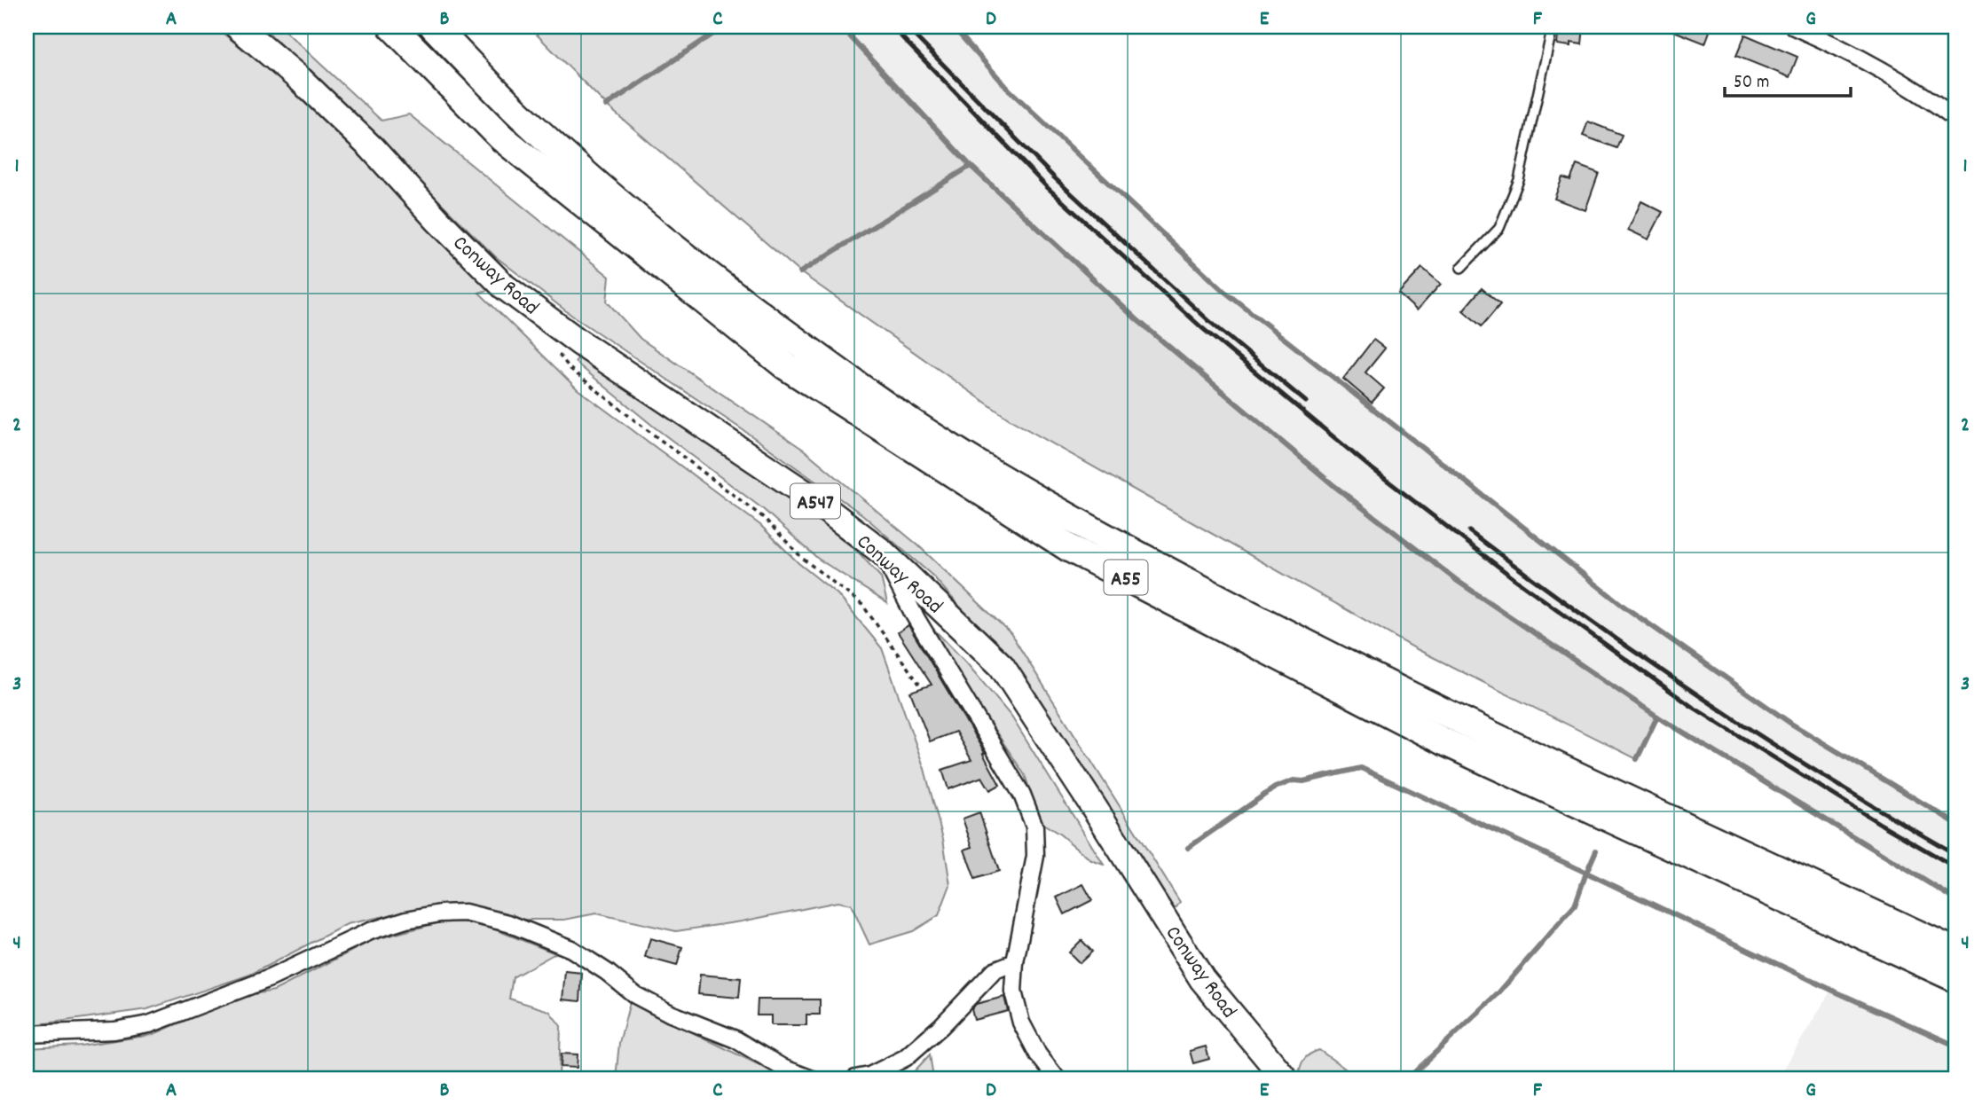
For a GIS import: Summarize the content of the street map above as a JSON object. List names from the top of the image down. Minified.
{"streets":{"highway":["A55"],"main road":["Conway Road","A547"]},"scale_bar":"50 m","grid":{"columns":["A","B","C","D","E","F","G"],"rows":["1","2","3","4"]}}
